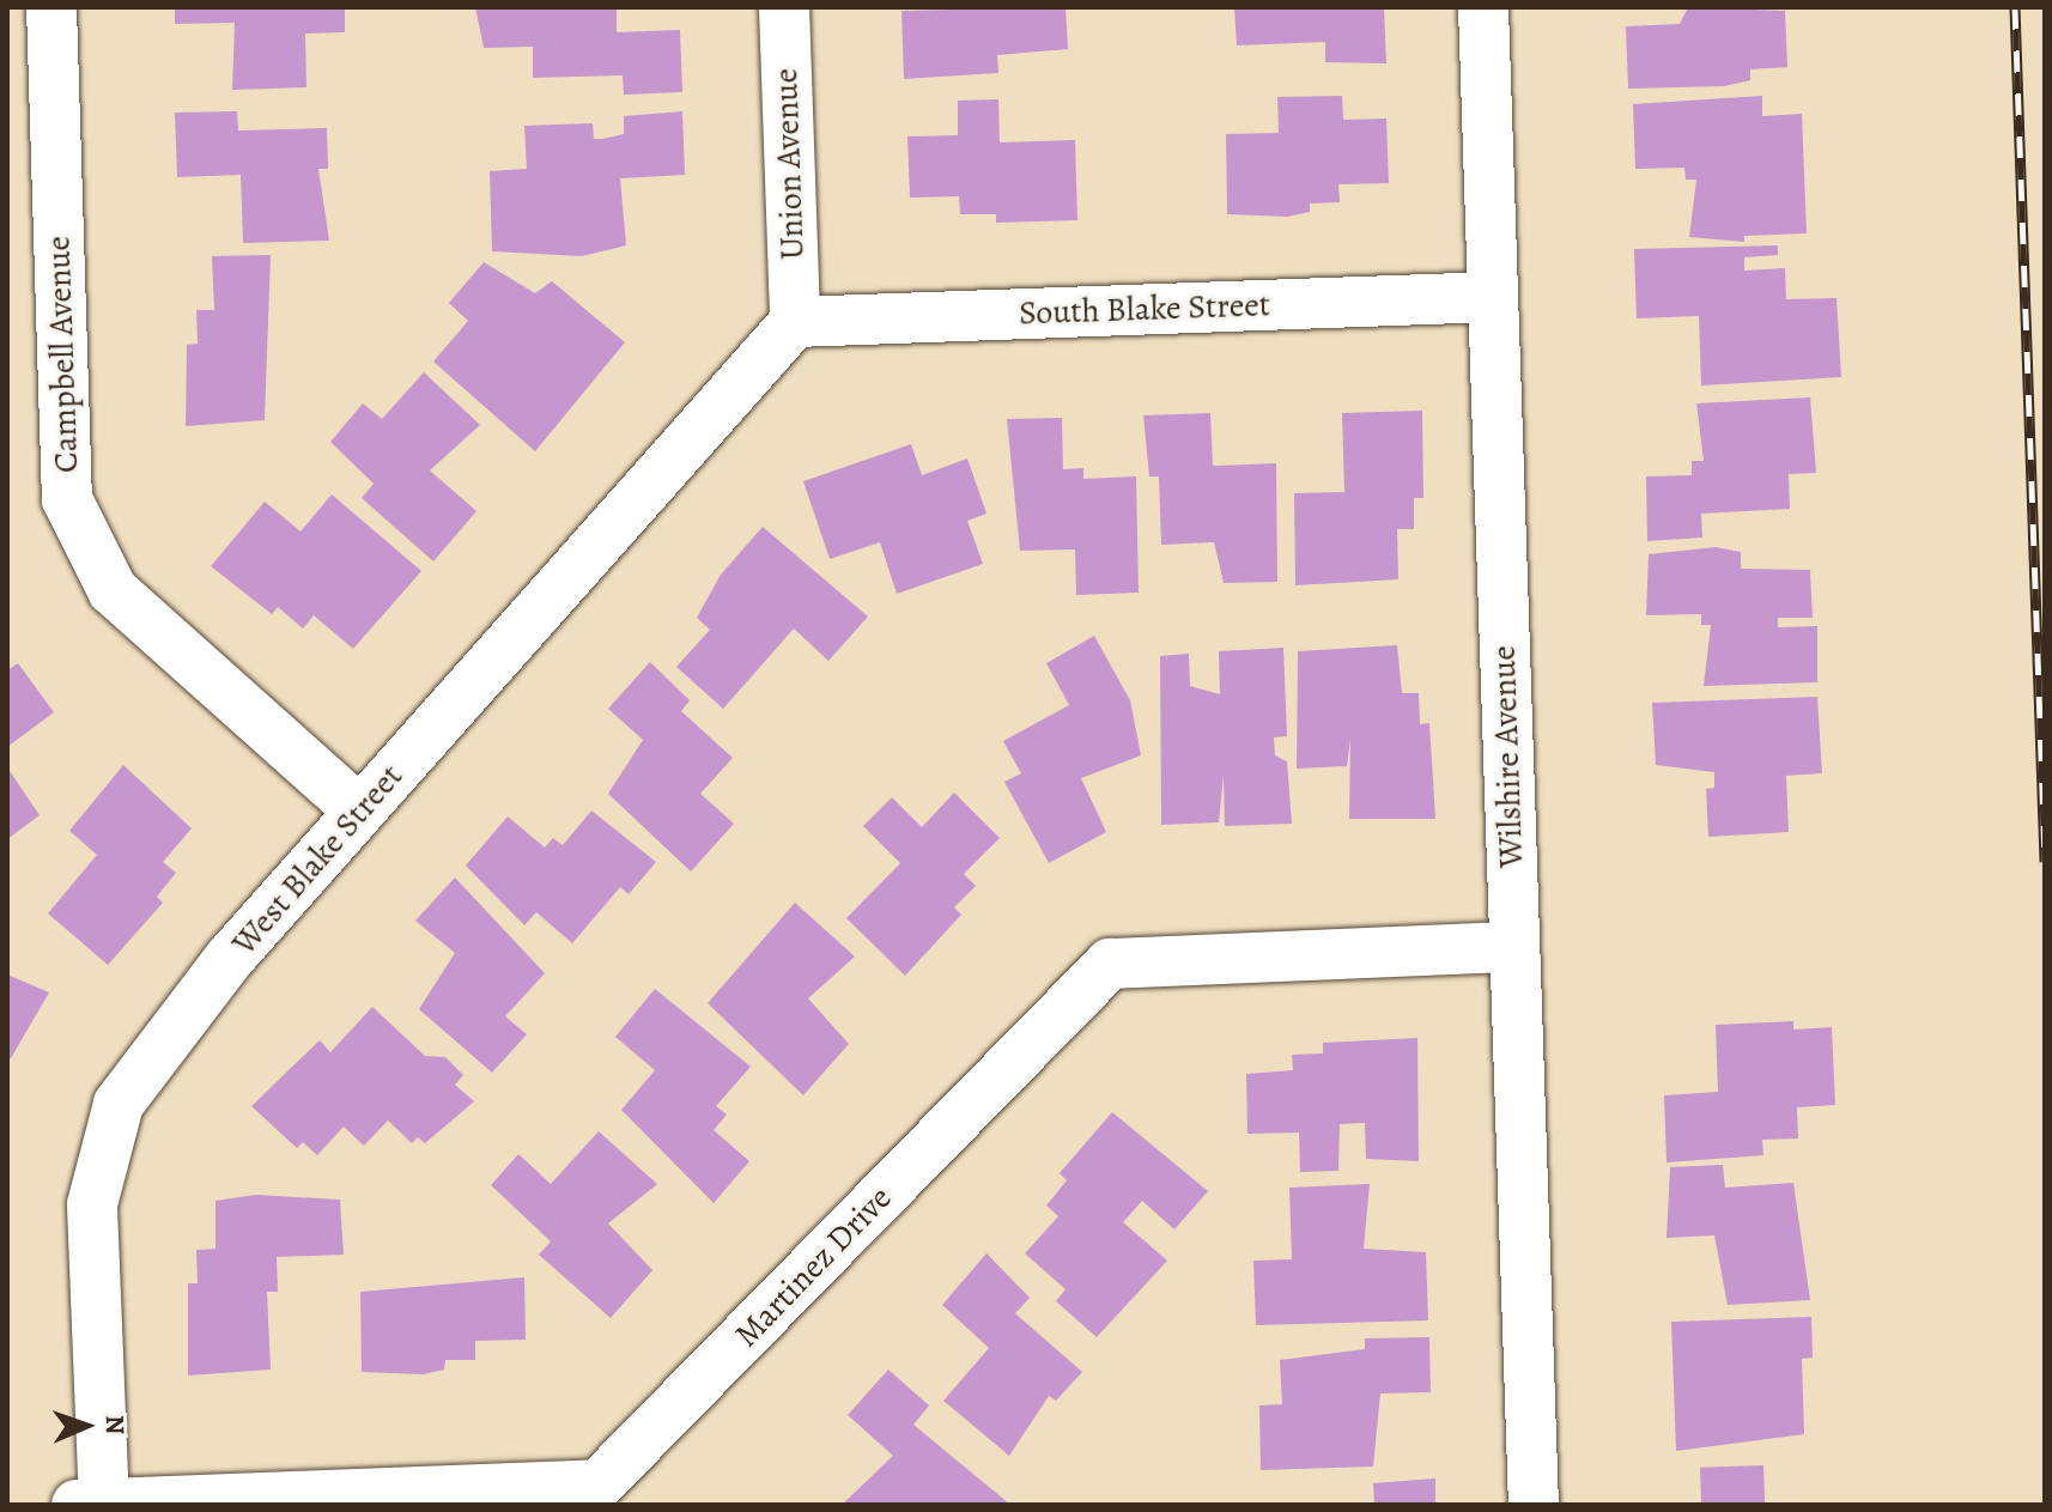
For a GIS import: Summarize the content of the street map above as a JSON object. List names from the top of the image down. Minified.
{"streets":{"street":["Union Avenue","South Blake Street","Campbell Avenue","Wilshire Avenue","West Blake Street","Martinez Drive"]},"crossings":[["Union Avenue","South Blake Street"],["Union Avenue","West Blake Street"],["South Blake Street","Wilshire Avenue"],["South Blake Street","West Blake Street"],["Campbell Avenue","West Blake Street"],["Wilshire Avenue","Martinez Drive"],["West Blake Street","Martinez Drive"]],"north":"right"}
